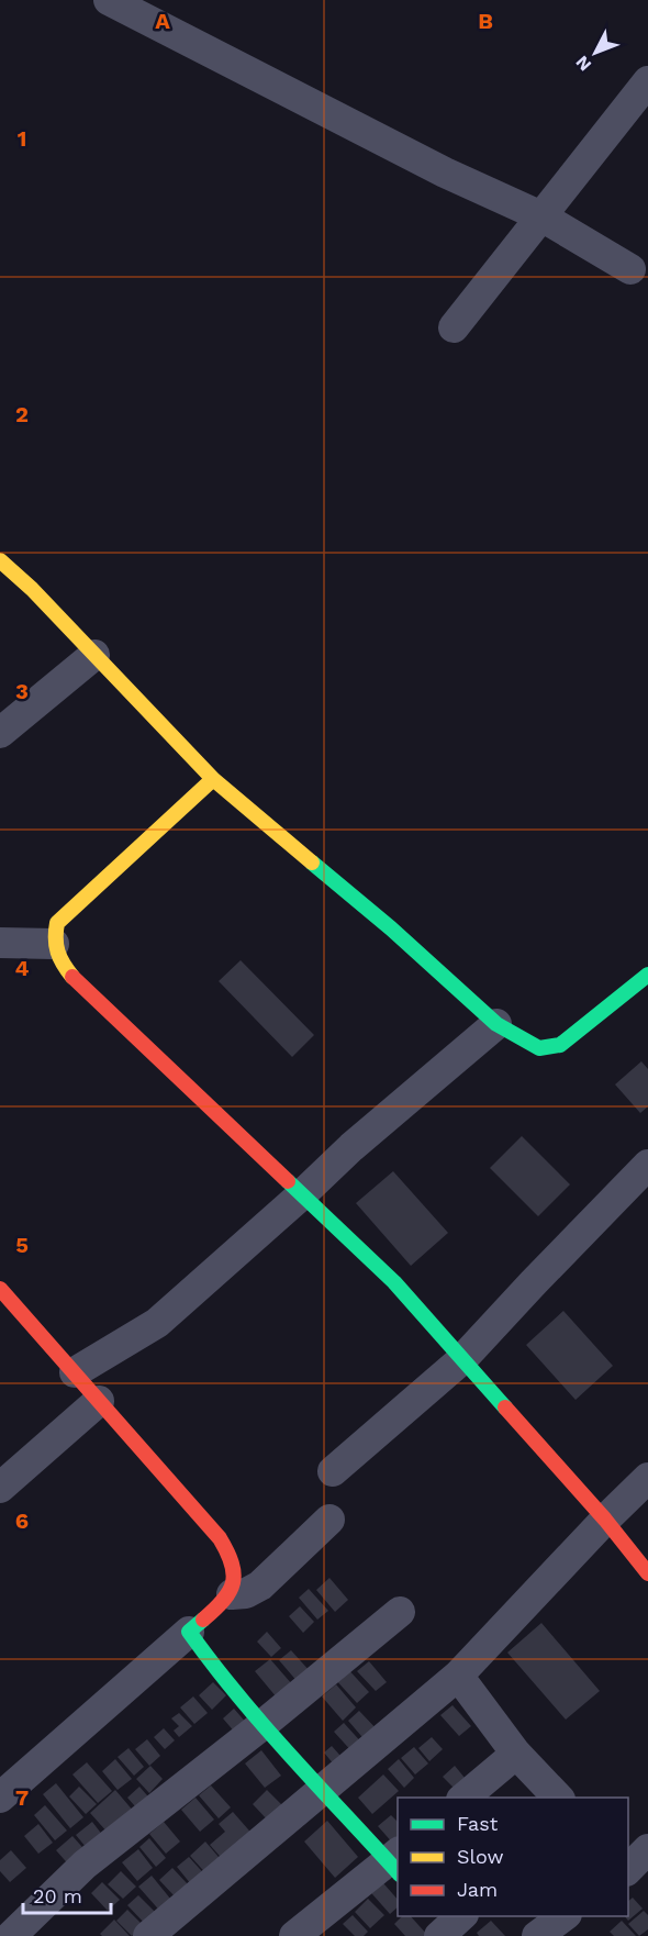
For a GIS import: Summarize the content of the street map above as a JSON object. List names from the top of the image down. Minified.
{"legend":["Fast","Slow","Jam"],"scale_bar":"20 m","north":"bottom left","grid":{"columns":["A","B"],"rows":["1","2","3","4","5","6","7"]}}
